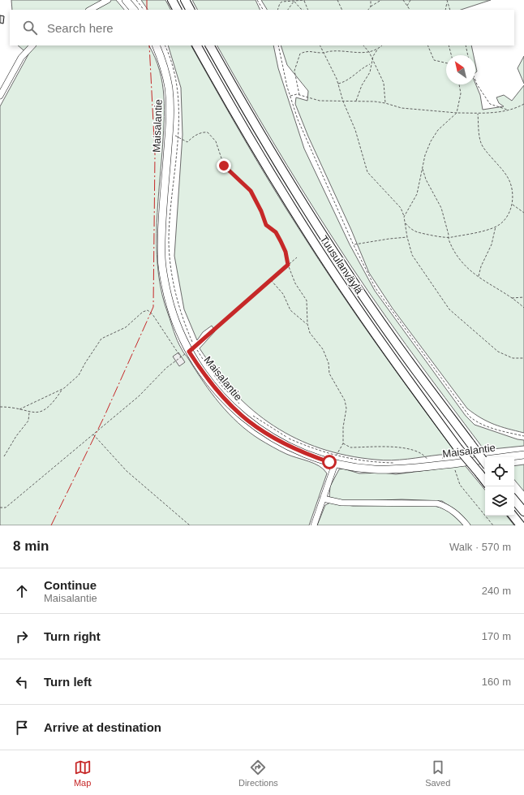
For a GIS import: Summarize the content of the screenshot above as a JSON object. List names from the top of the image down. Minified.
{"streets":{"highway":["Tuusulanväylä"],"main road":["Maisalantie"]},"north":"top left","page":{"search":"Search here","heading":["8 min","Walk · 570 m"],"list":[["Continue","Maisalantie","240 m"],["Turn right","170 m"],["Turn left","160 m"],"Arrive at destination"],"nav":["Map","Directions","Saved"]}}
